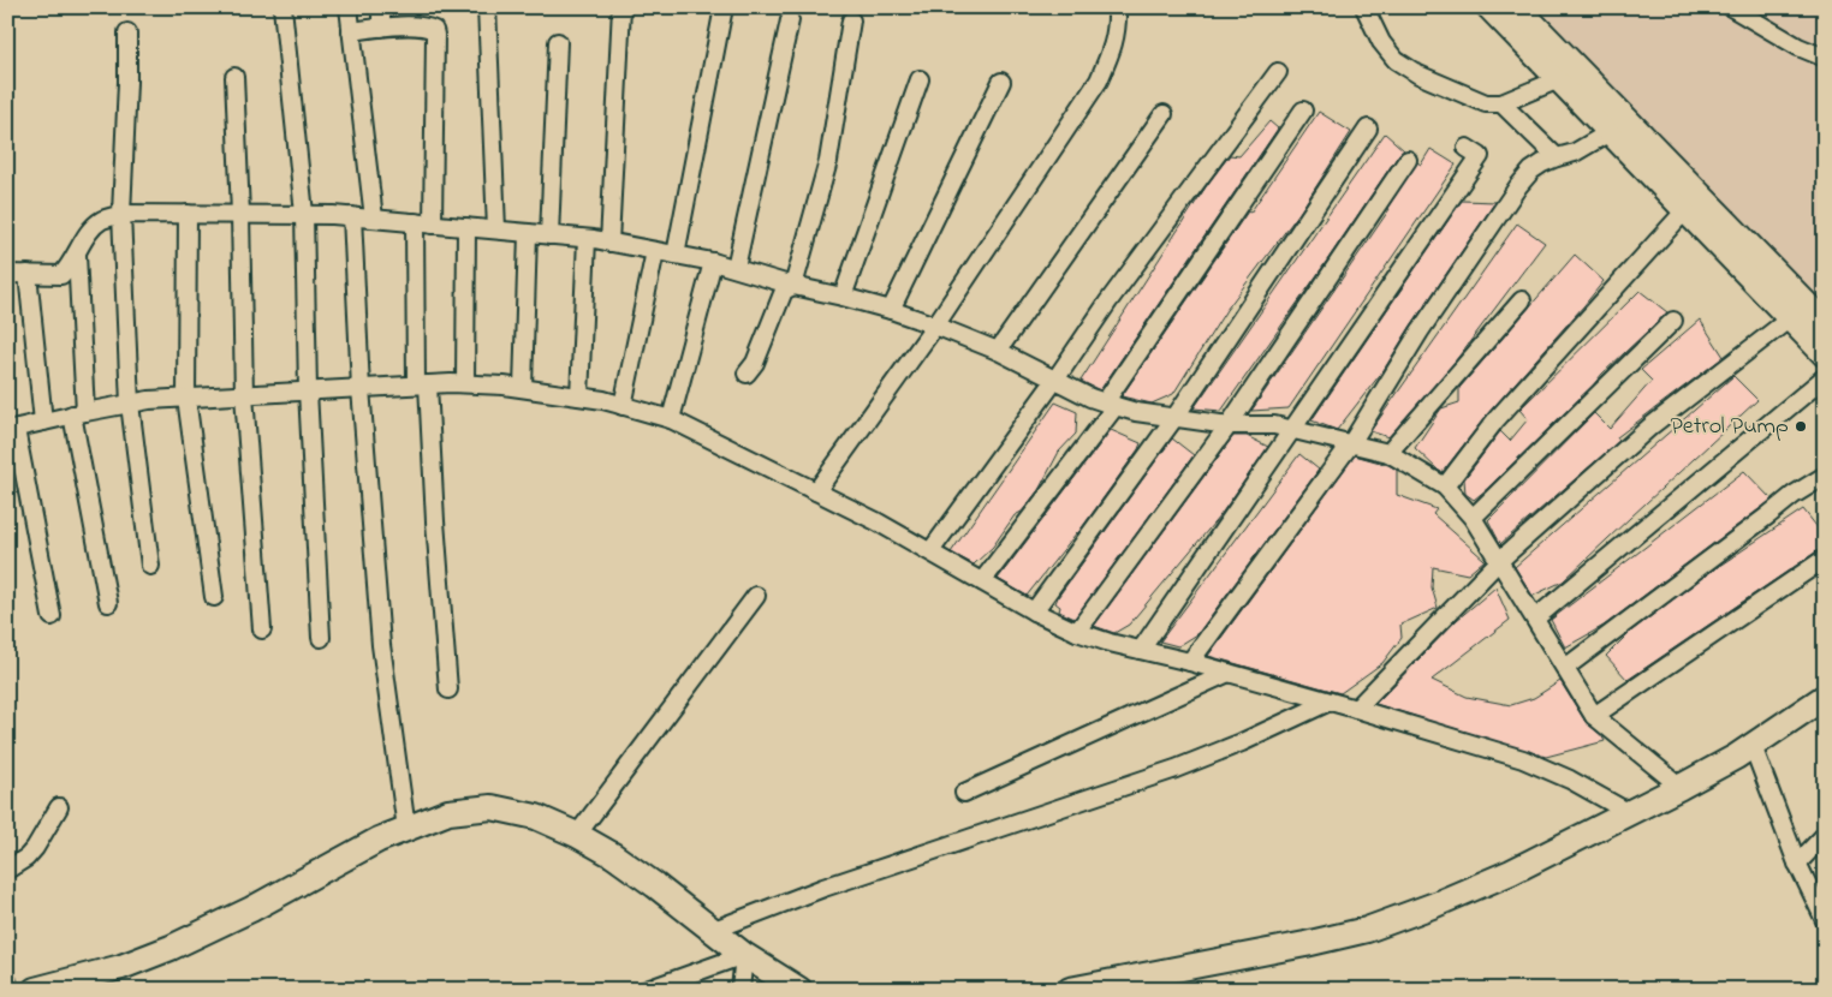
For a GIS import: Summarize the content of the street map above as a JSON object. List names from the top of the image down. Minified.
{"places":["Petrol Pump"]}
